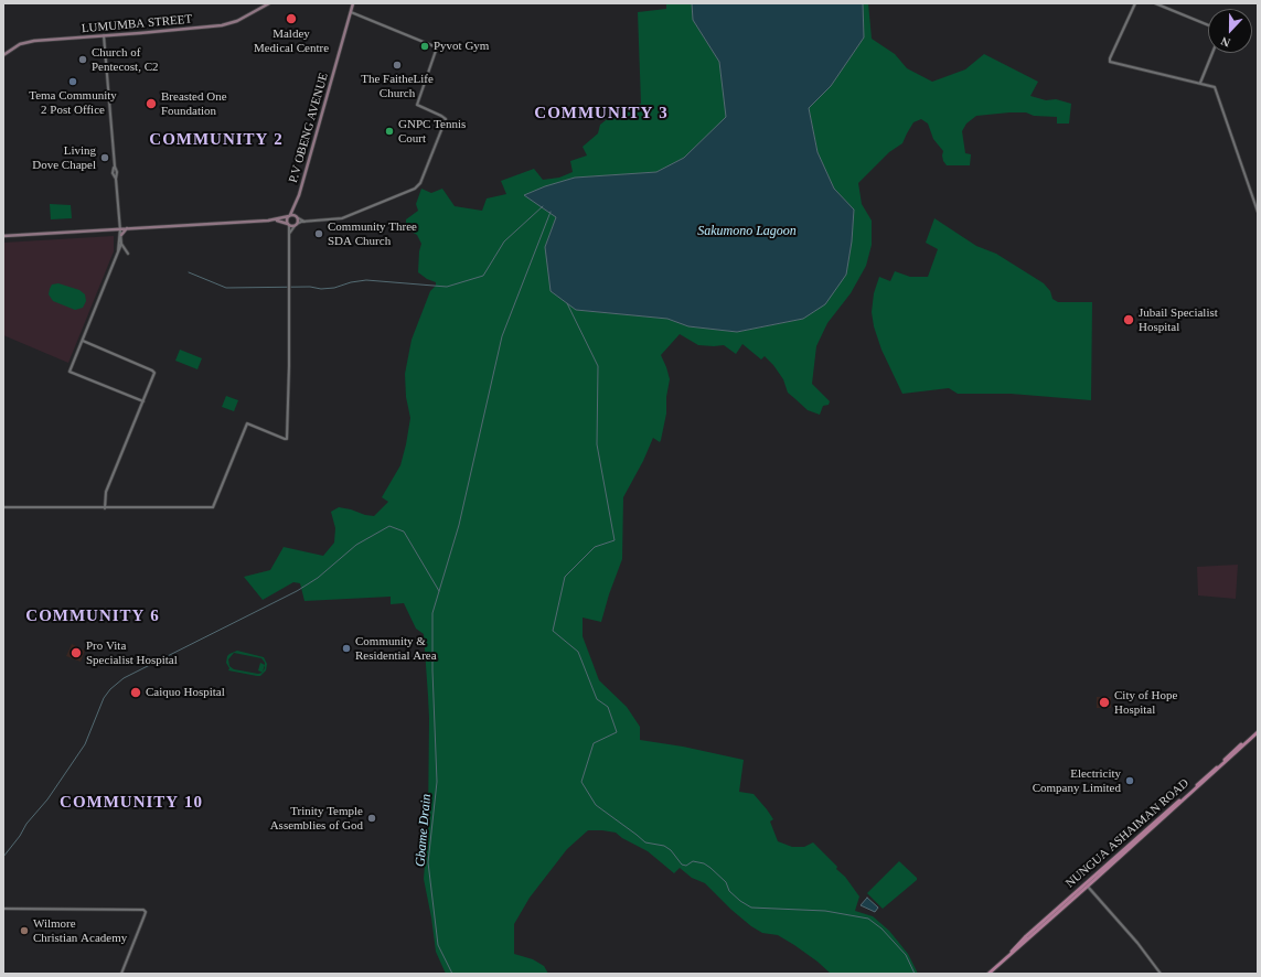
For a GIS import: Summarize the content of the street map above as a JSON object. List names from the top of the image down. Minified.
{"streets":{"main road":["LUMUMBA STREET","P.V OBENG AVENUE","NUNGUA ASHAIMAN ROAD"]},"districts":["COMMUNITY 3","COMMUNITY 2","COMMUNITY 6","COMMUNITY 10"],"water":["Sakumono Lagoon","Gbame Drain"],"places":["Maldey Medical Centre","Pyvot Gym","Church of Pentecost, C2","The FaitheLife Church","Tema Community 2 Post Office","Breasted One Foundation","GNPC Tennis Court","Living Dove Chapel","Community Three SDA Church","Jubail Specialist Hospital","Community & Residential Area","Pro Vita Specialist Hospital","Caiquo Hospital","City of Hope Hospital","Electricity Company Limited","Trinity Temple Assemblies of God","Wilmore Christian Academy"],"north":"bottom"}
